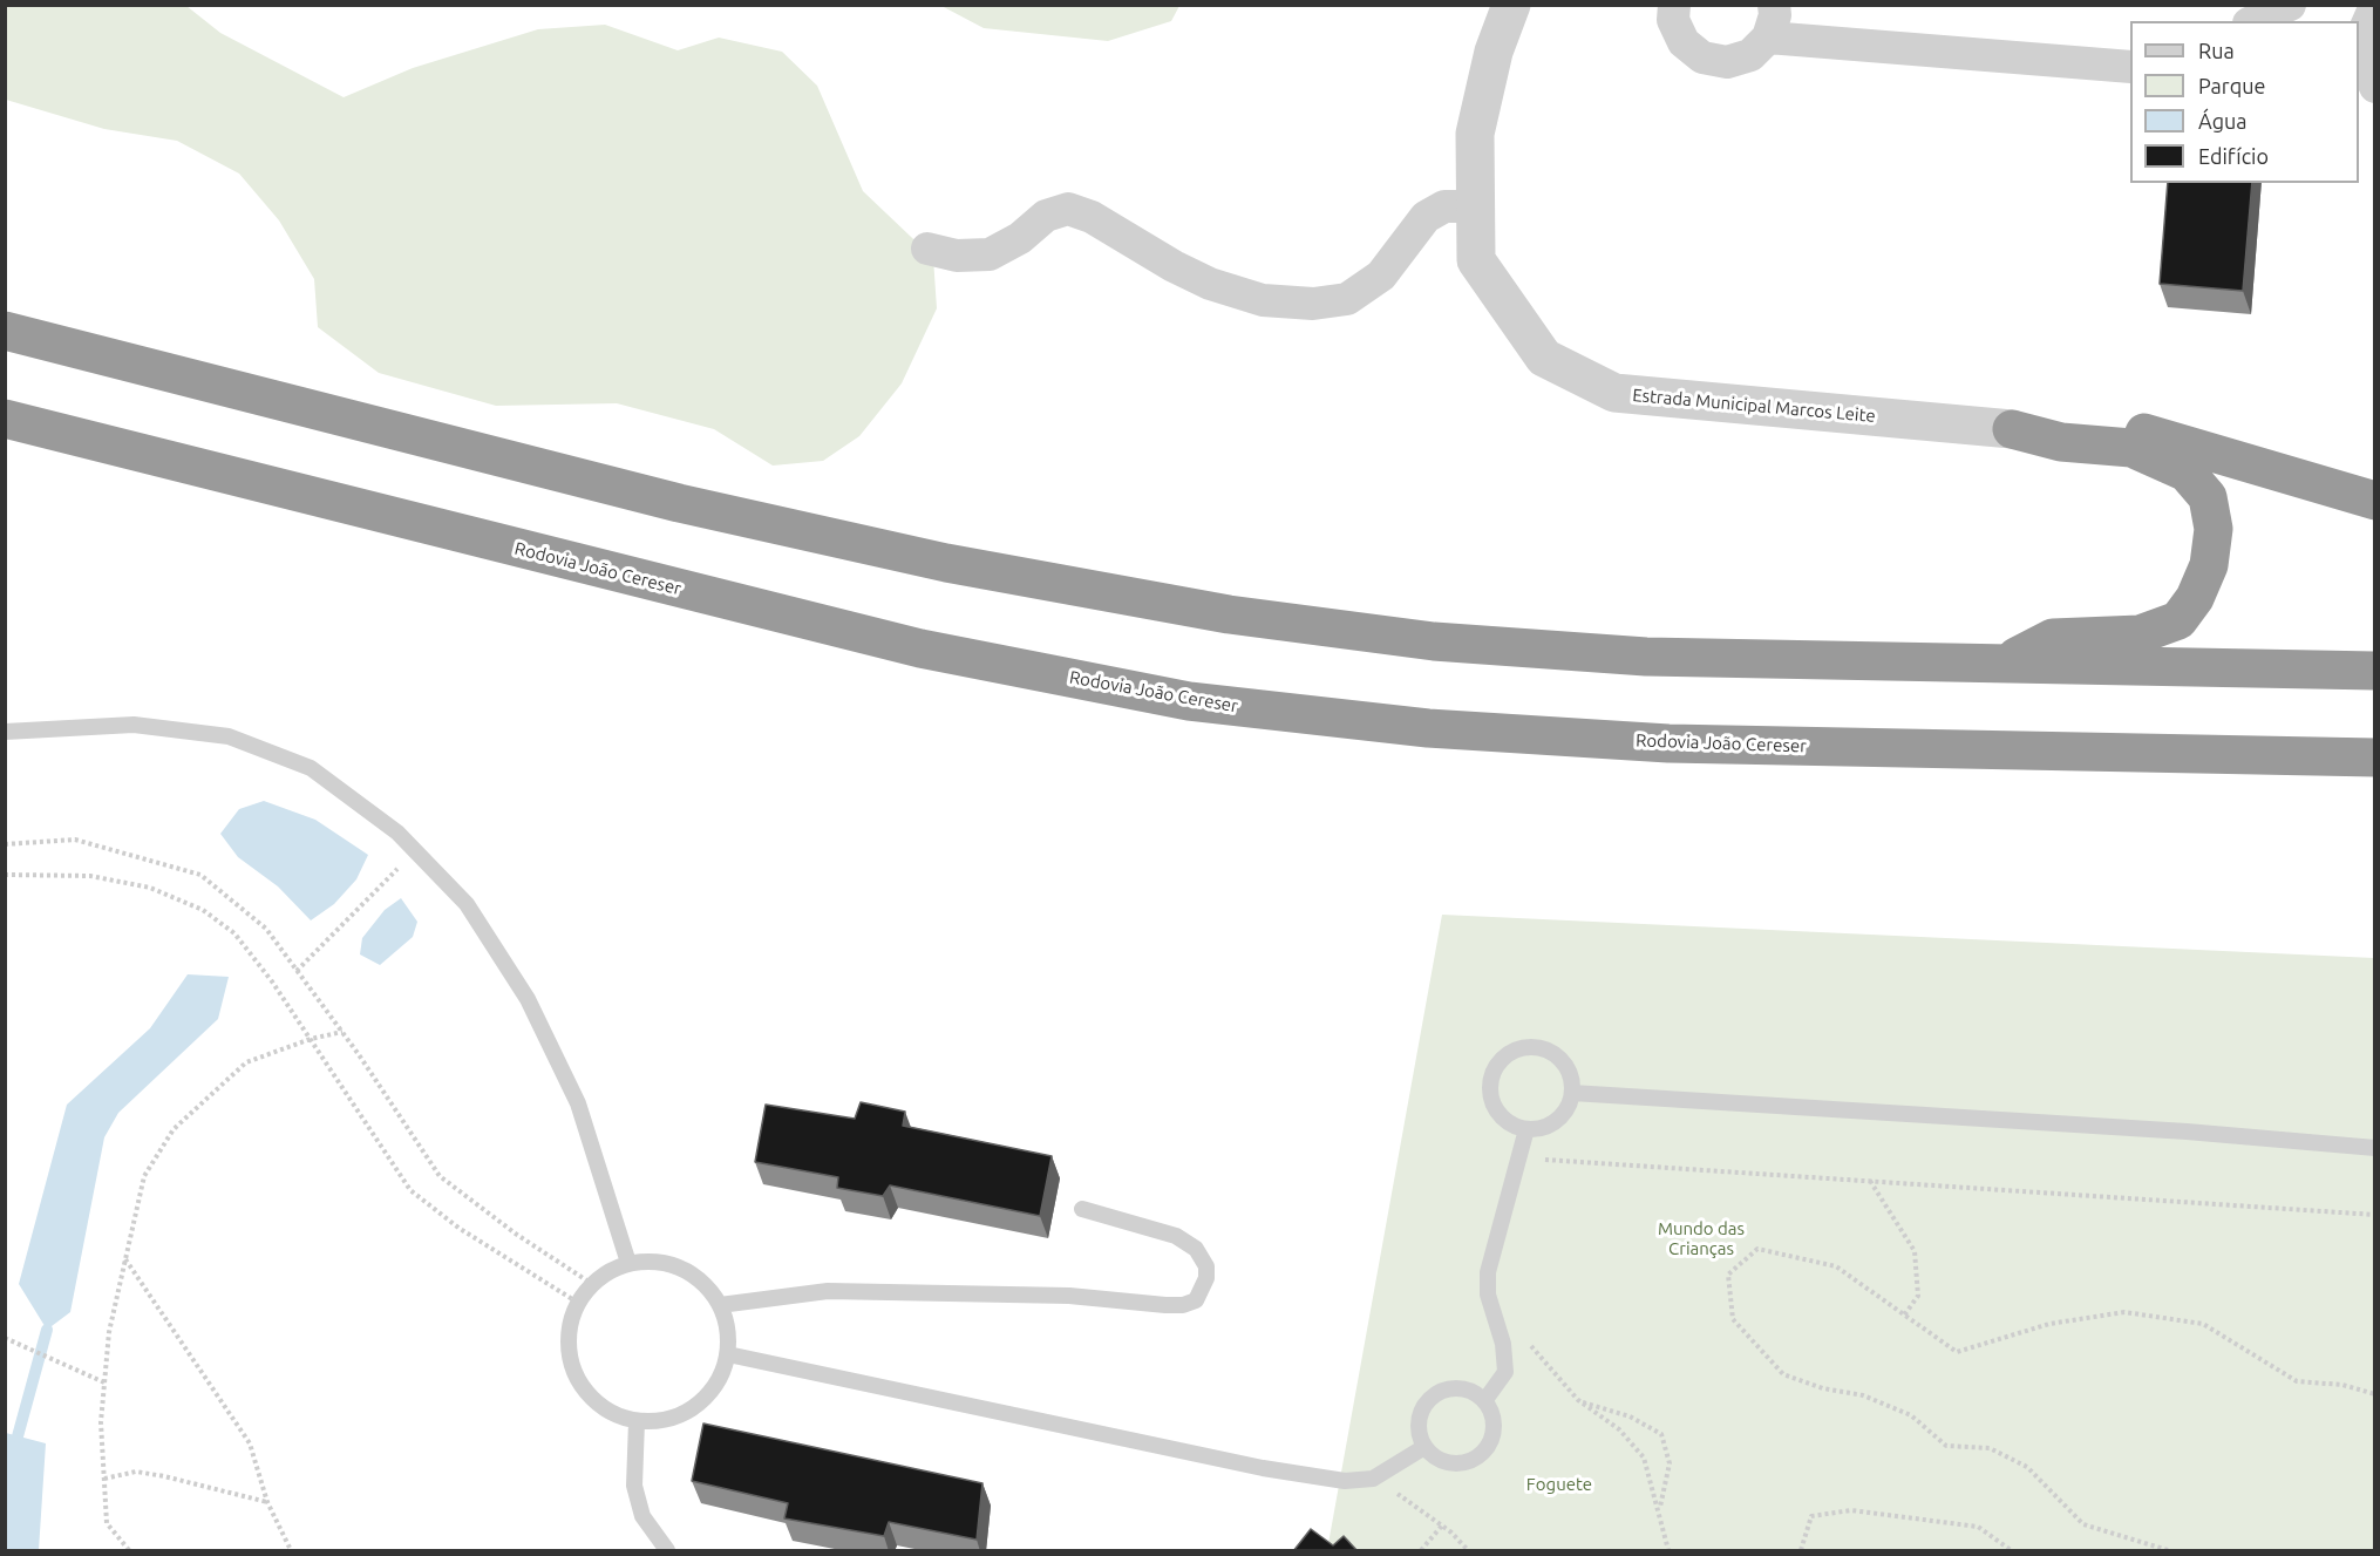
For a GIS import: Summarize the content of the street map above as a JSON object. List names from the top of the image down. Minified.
{"streets":{"highway":["Rodovia João Cereser"],"street":["Estrada Municipal Marcos Leite"]},"parks":["Mundo das Crianças","Foguete"],"legend":["Rua","Parque","Água","Edifício"]}
